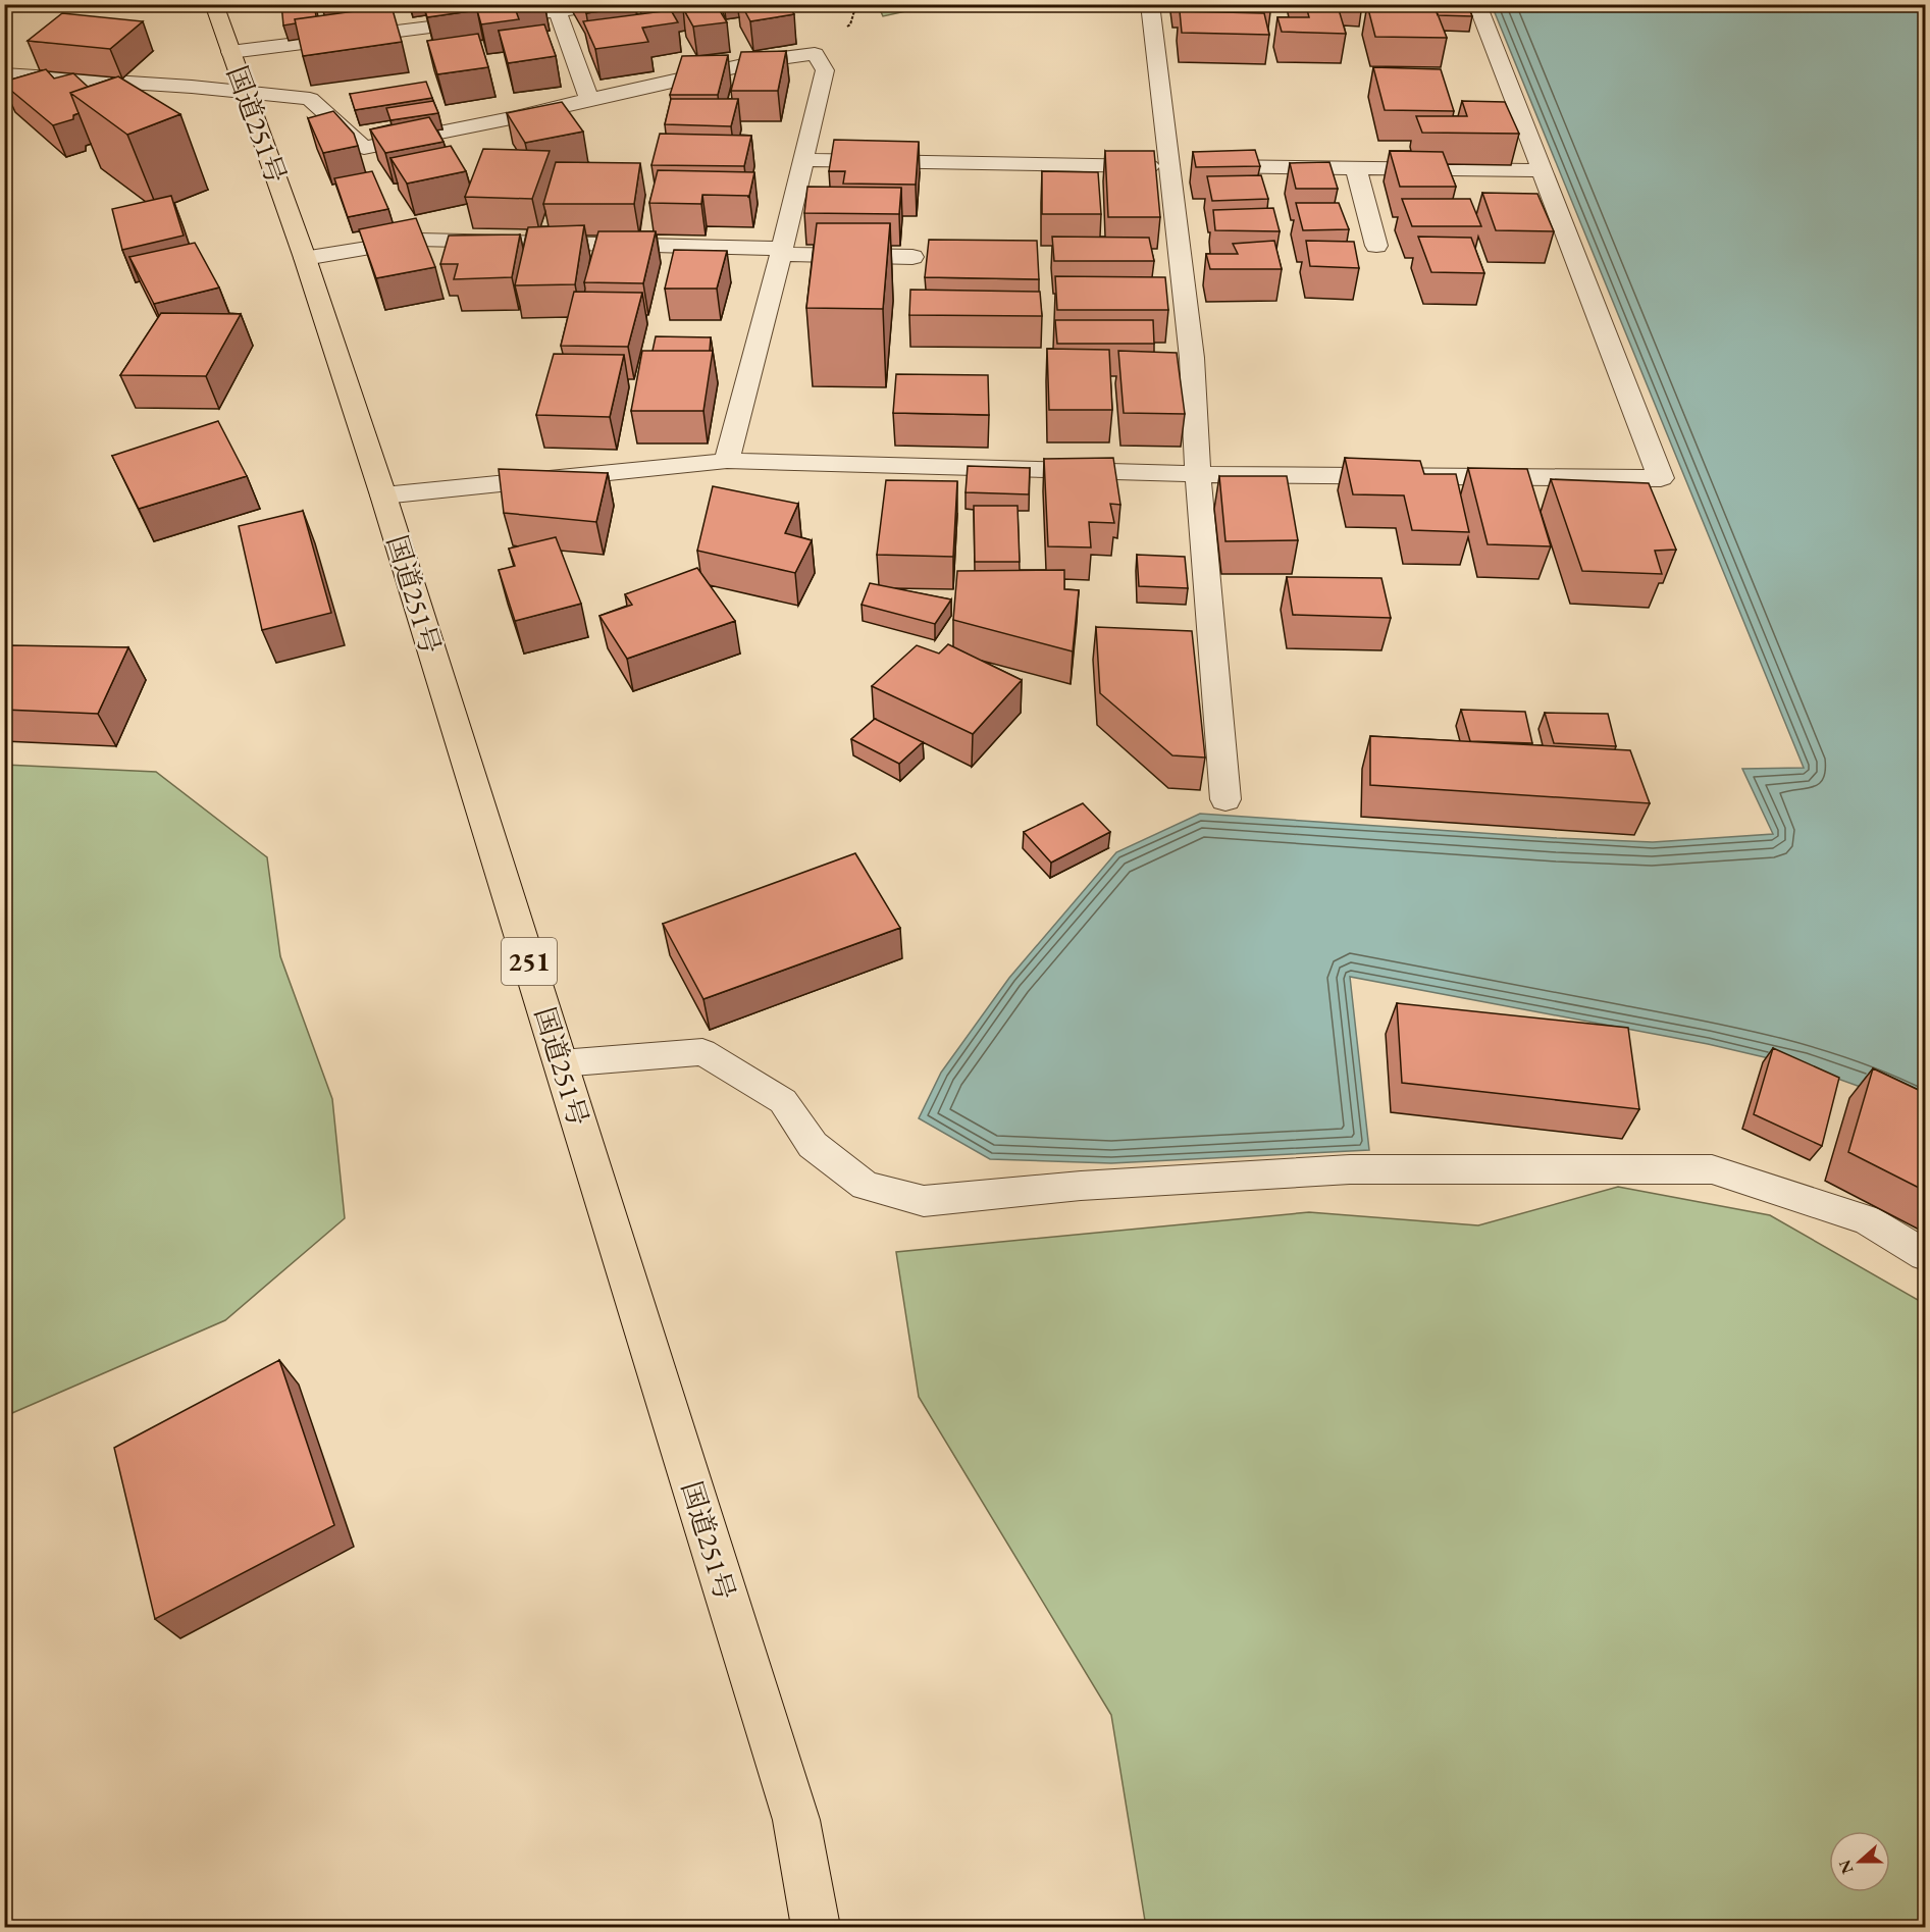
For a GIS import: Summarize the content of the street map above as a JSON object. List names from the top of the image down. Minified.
{"streets":{"highway":["国道251号","251"]},"north":"left"}
